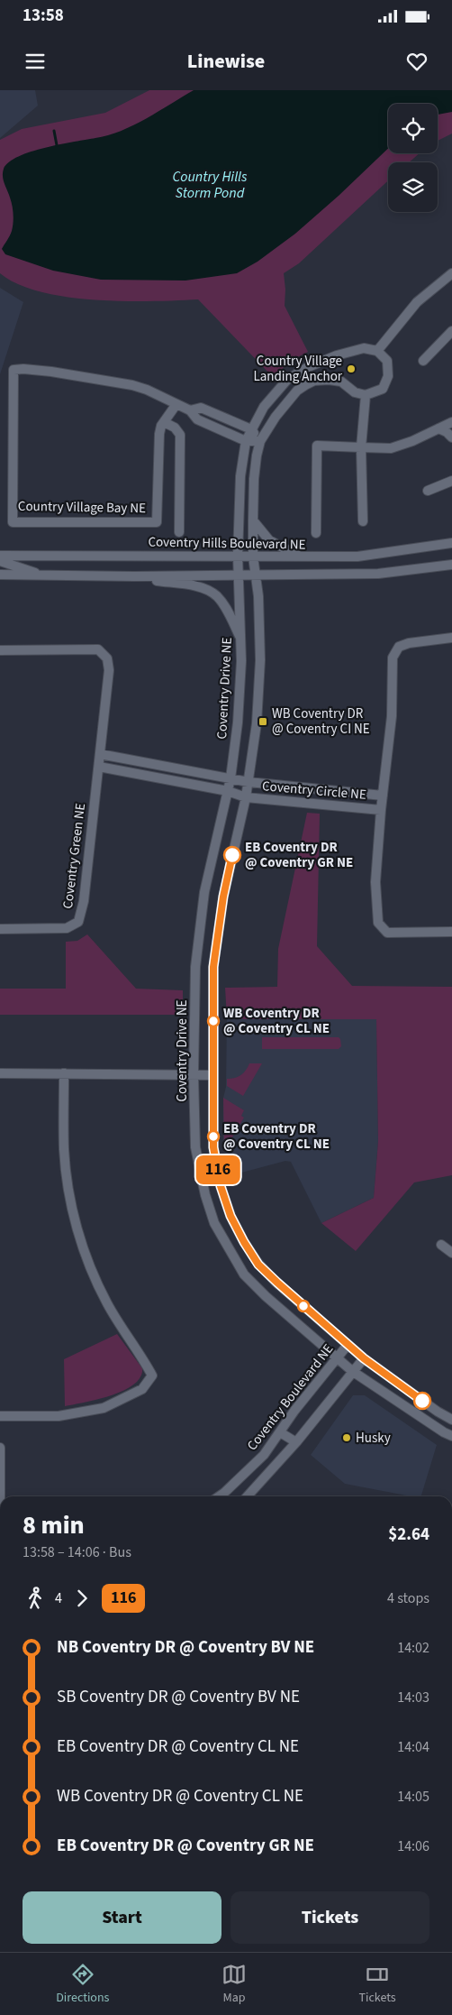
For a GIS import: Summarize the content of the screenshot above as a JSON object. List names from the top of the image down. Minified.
{"streets":{"street":["Country Village Bay NE","Coventry Hills Boulevard NE","Coventry Drive NE","Coventry Circle NE","Coventry Green NE","Coventry Boulevard NE"]},"crossings":[["Country Village Bay NE","Coventry Drive NE"],["Coventry Hills Boulevard NE","Coventry Drive NE"],["Coventry Drive NE","Coventry Boulevard NE"]],"water":["Country Hills Storm Pond"],"places":{"other":["Country Village Landing Anchor","EB Coventry DR @ Coventry GR NE","WB Coventry DR @ Coventry CL NE","EB Coventry DR @ Coventry CL NE","Husky"],"transit":["WB Coventry DR @ Coventry CI NE"]},"lines":["bus line 116"],"page":{"status":"13:58","header":"Linewise","on_map":"116","heading":["8 min","13:58 – 14:06 · Bus","$2.64"],"legs":["4","116","4 stops"],"list":[{"name":"NB Coventry DR @ Coventry BV NE","value":"14:02"},{"name":"SB Coventry DR @ Coventry BV NE","value":"14:03"},{"name":"EB Coventry DR @ Coventry CL NE","value":"14:04"},{"name":"WB Coventry DR @ Coventry CL NE","value":"14:05"},{"name":"EB Coventry DR @ Coventry GR NE","value":"14:06"}],"buttons":["Start","Tickets"],"tabs":["Directions","Map","Tickets"]}}
